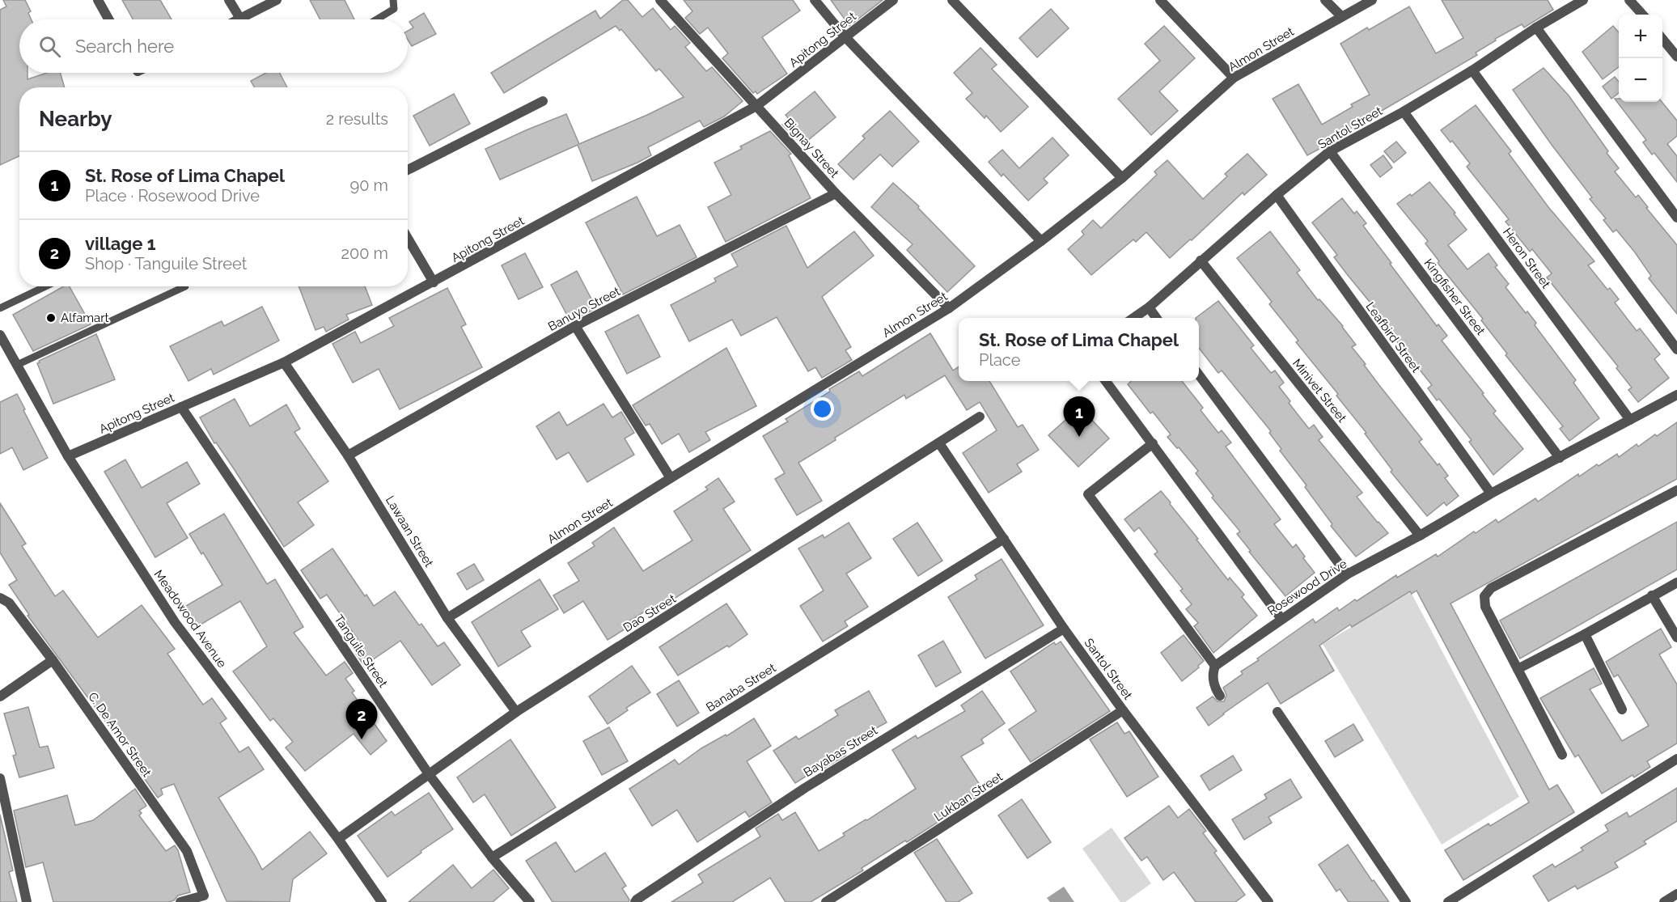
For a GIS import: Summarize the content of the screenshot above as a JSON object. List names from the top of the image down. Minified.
{"streets":{"street":["Apitong Street","Almon Street","Santol Street","Bignay Street","Heron Street","Kingfisher Street","Banuyo Street","Leafbird Street","Minivet Street","Lawaan Street","Rosewood Drive","Dao Street","Meadowood Avenue","Tanguile Street","Banaba Street","C. De Amor Street","Bayabas Street","Lukban Street"]},"crossings":[["Apitong Street","Bignay Street"],["Apitong Street","Lawaan Street"],["Apitong Street","Meadowood Avenue"],["Apitong Street","Tanguile Street"],["Almon Street","Bignay Street"],["Almon Street","Lawaan Street"],["Santol Street","Heron Street"],["Santol Street","Kingfisher Street"],["Santol Street","Leafbird Street"],["Santol Street","Minivet Street"],["Santol Street","Dao Street"],["Santol Street","Banaba Street"],["Santol Street","Bayabas Street"],["Santol Street","Lukban Street"],["Bignay Street","Banuyo Street"],["Heron Street","Rosewood Drive"],["Kingfisher Street","Rosewood Drive"],["Banuyo Street","Lawaan Street"],["Leafbird Street","Rosewood Drive"],["Minivet Street","Rosewood Drive"],["Lawaan Street","Dao Street"],["Dao Street","Meadowood Avenue"],["Dao Street","Tanguile Street"],["Tanguile Street","Banaba Street"]],"places":["Alfamart"],"page":{"map_buttons":["+","−"],"search":"Search here","heading":["Nearby","2 results"],"list":[{"mark":"1","name":"St. Rose of Lima Chapel","note":"Place · Rosewood Drive","value":"90 m"},{"mark":"2","name":"village 1","note":"Shop · Tanguile Street","value":"200 m"}],"popup":["St. Rose of Lima Chapel","Place"],"pins":["1","2"]}}
